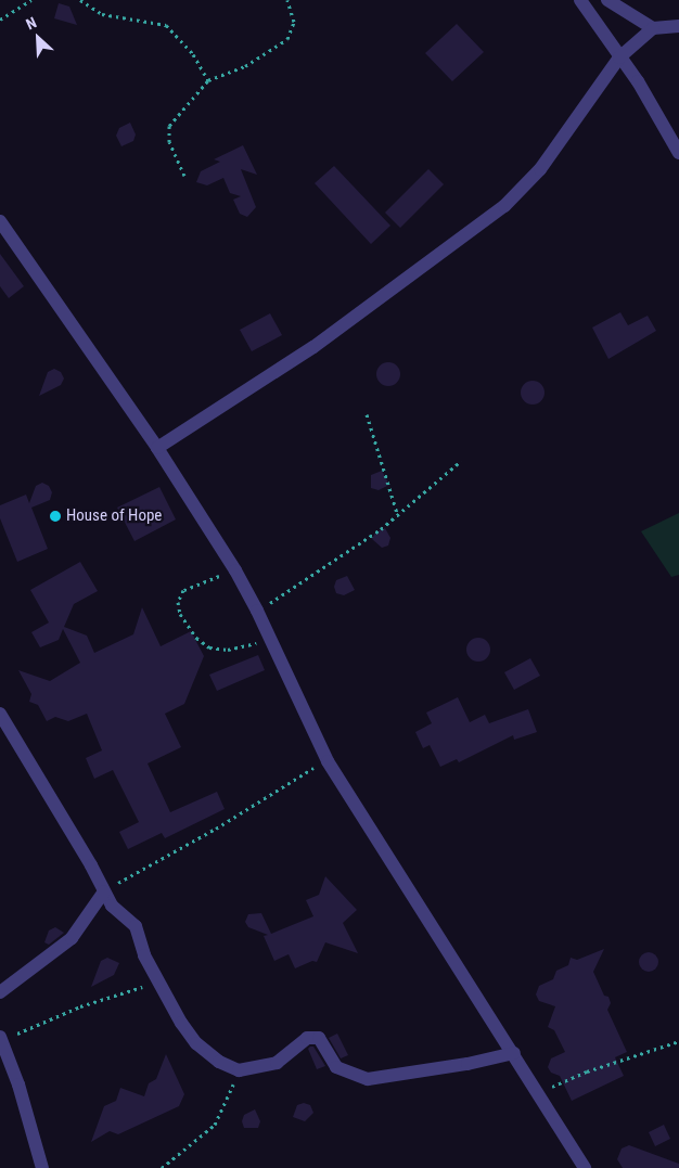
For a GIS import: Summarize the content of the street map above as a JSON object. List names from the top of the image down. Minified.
{"places":["House of Hope"],"north":"top left"}
